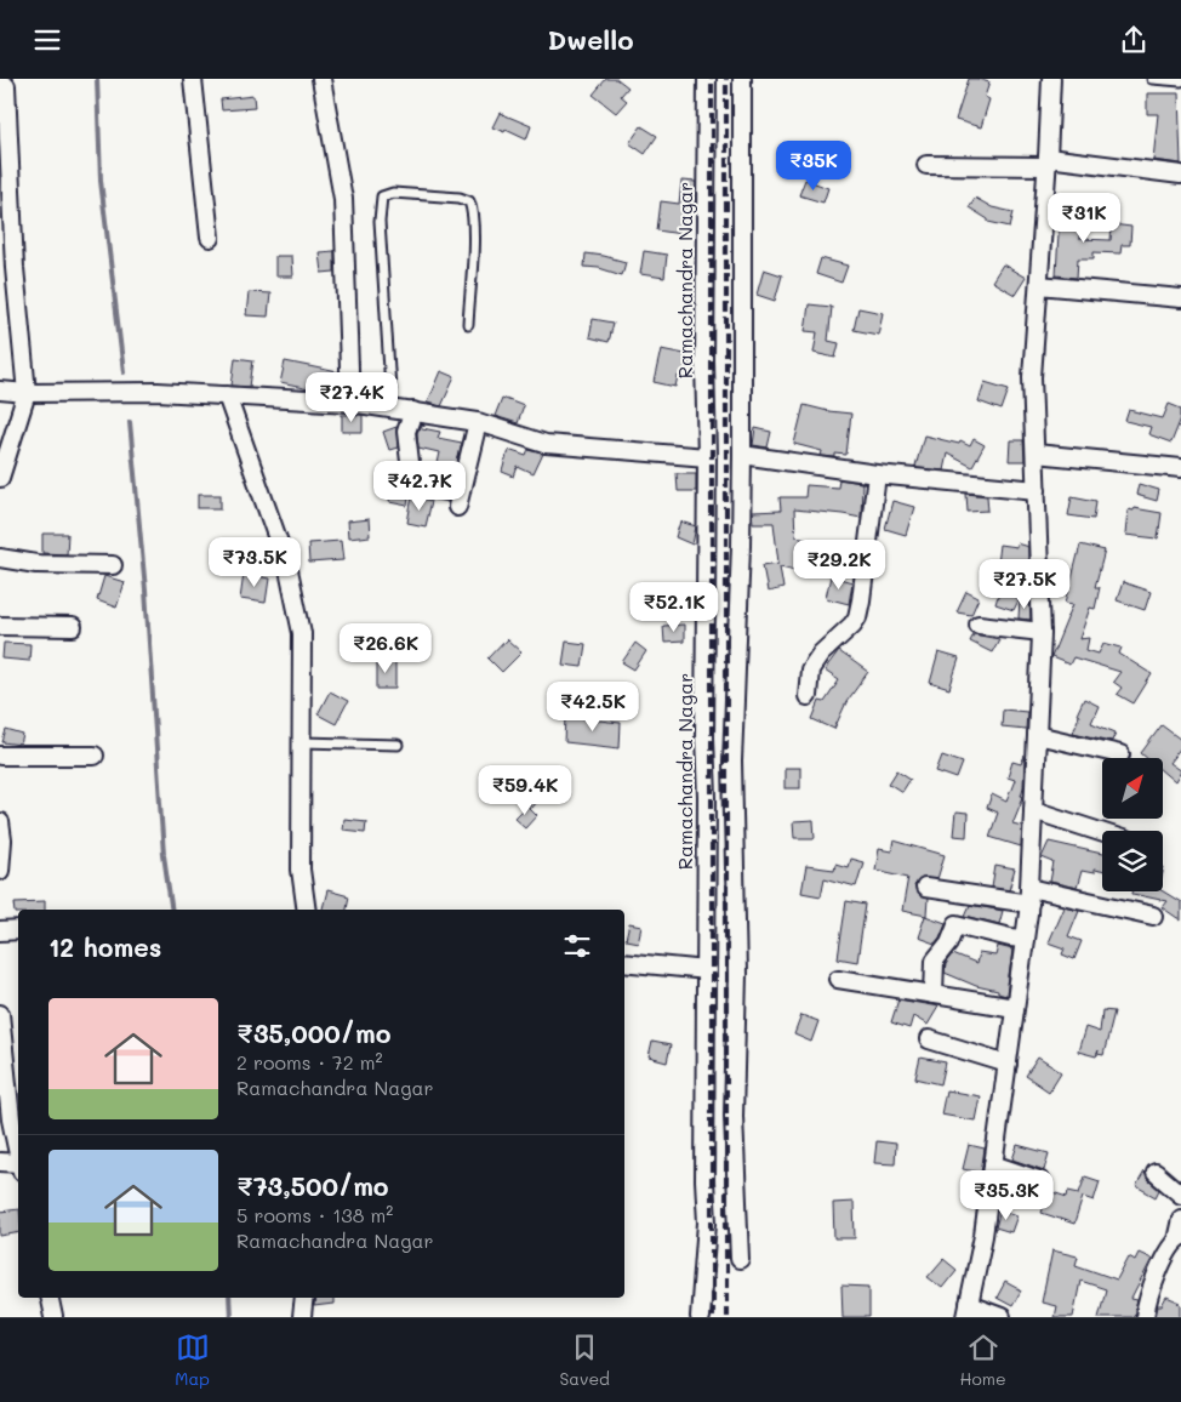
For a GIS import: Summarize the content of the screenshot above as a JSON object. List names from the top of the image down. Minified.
{"streets":{"street":["Ramachandra Nagar"]},"north":"top right","page":{"header":"Dwello","price":["₹35K","₹31K","₹27.4K","₹42.7K","₹73.5K","₹29.2K","₹27.5K","₹52.1K","₹26.6K","₹42.5K","₹59.4K","₹35.3K"],"heading":"12 homes","list":[{"name":"₹35,000/mo","note":"2 rooms · 72 m² · Ramachandra Nagar"},{"name":"₹73,500/mo","note":"5 rooms · 138 m² · Ramachandra Nagar"}],"tabs":["Map","Saved","Home"]}}
